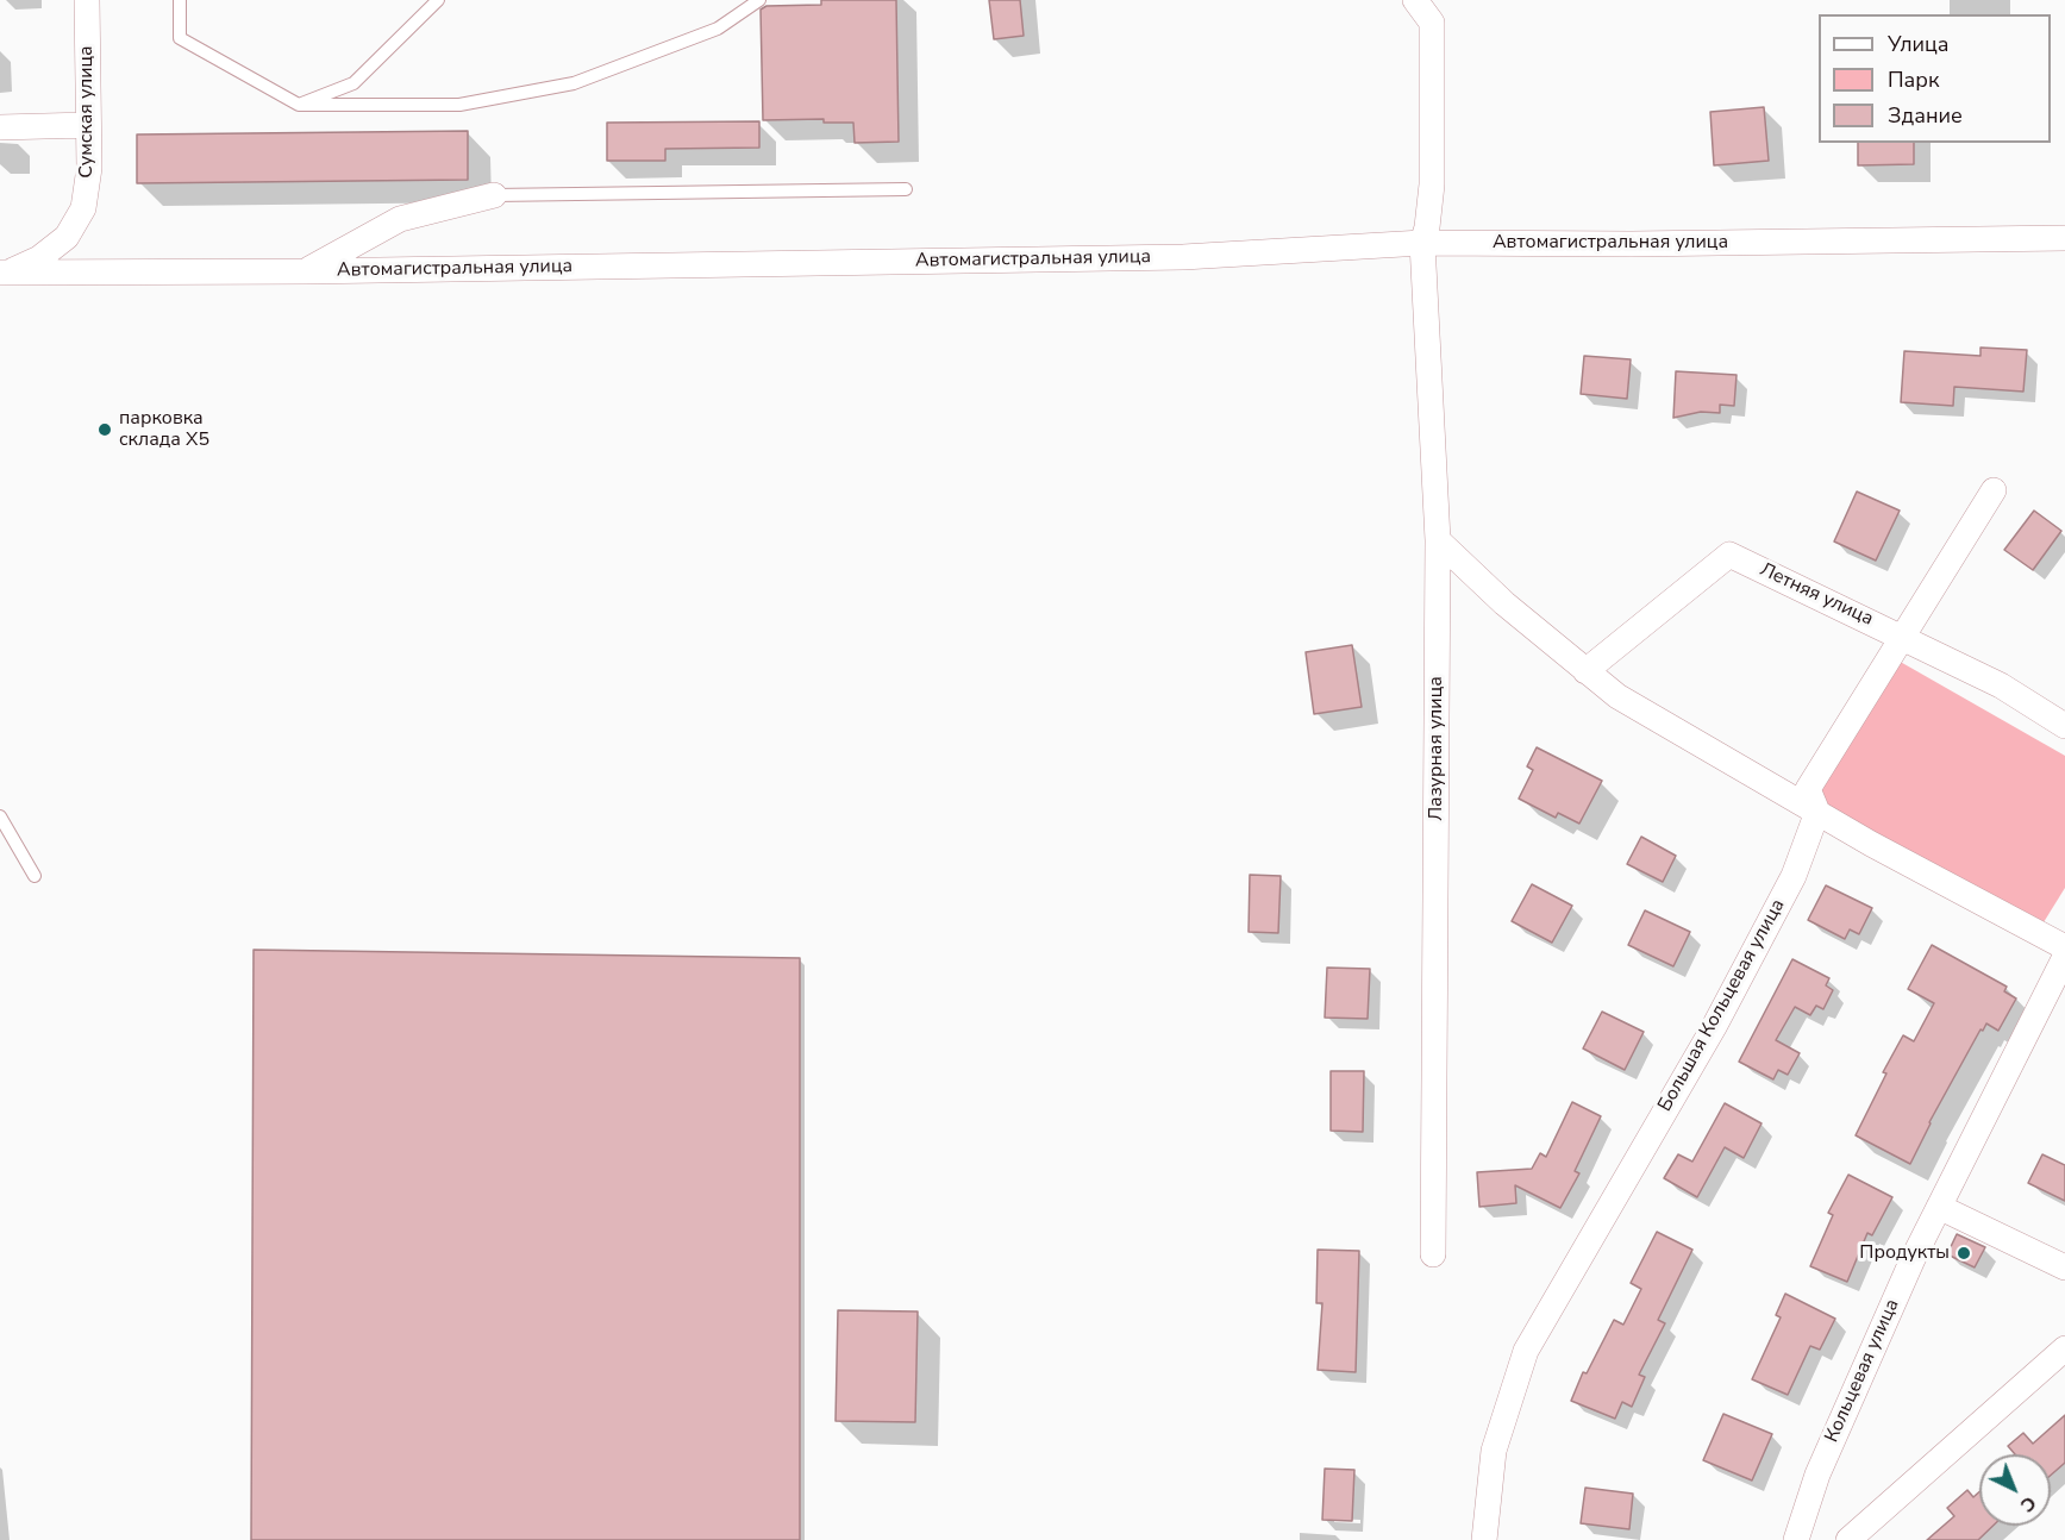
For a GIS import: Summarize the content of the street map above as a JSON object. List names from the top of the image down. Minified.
{"streets":{"street":["Сумская улица","Автомагистральная улица","Летняя улица","Лазурная улица","Большая Кольцевая улица","Кольцевая улица"]},"crossings":[["Сумская улица","Автомагистральная улица"],["Автомагистральная улица","Лазурная улица"],["Летняя улица","Большая Кольцевая улица"]],"places":["парковка склада X5","Продукты"],"legend":["Улица","Парк","Здание"],"north":"bottom right"}
